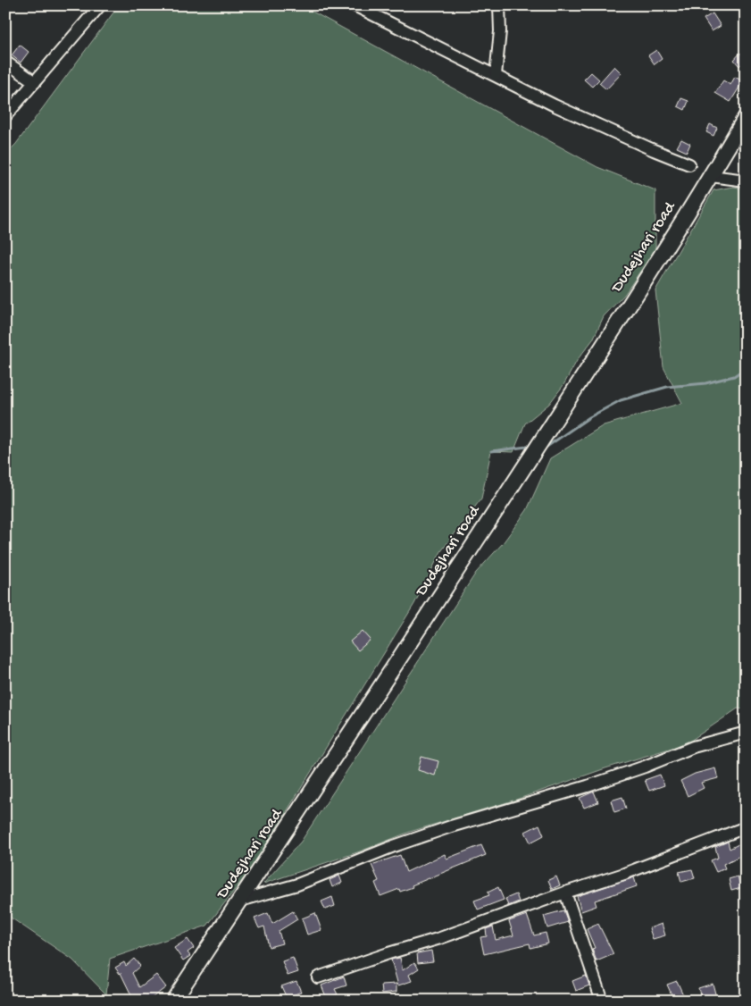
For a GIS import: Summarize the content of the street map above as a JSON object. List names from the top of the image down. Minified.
{"streets":{"street":["Dudejhari road"]}}
